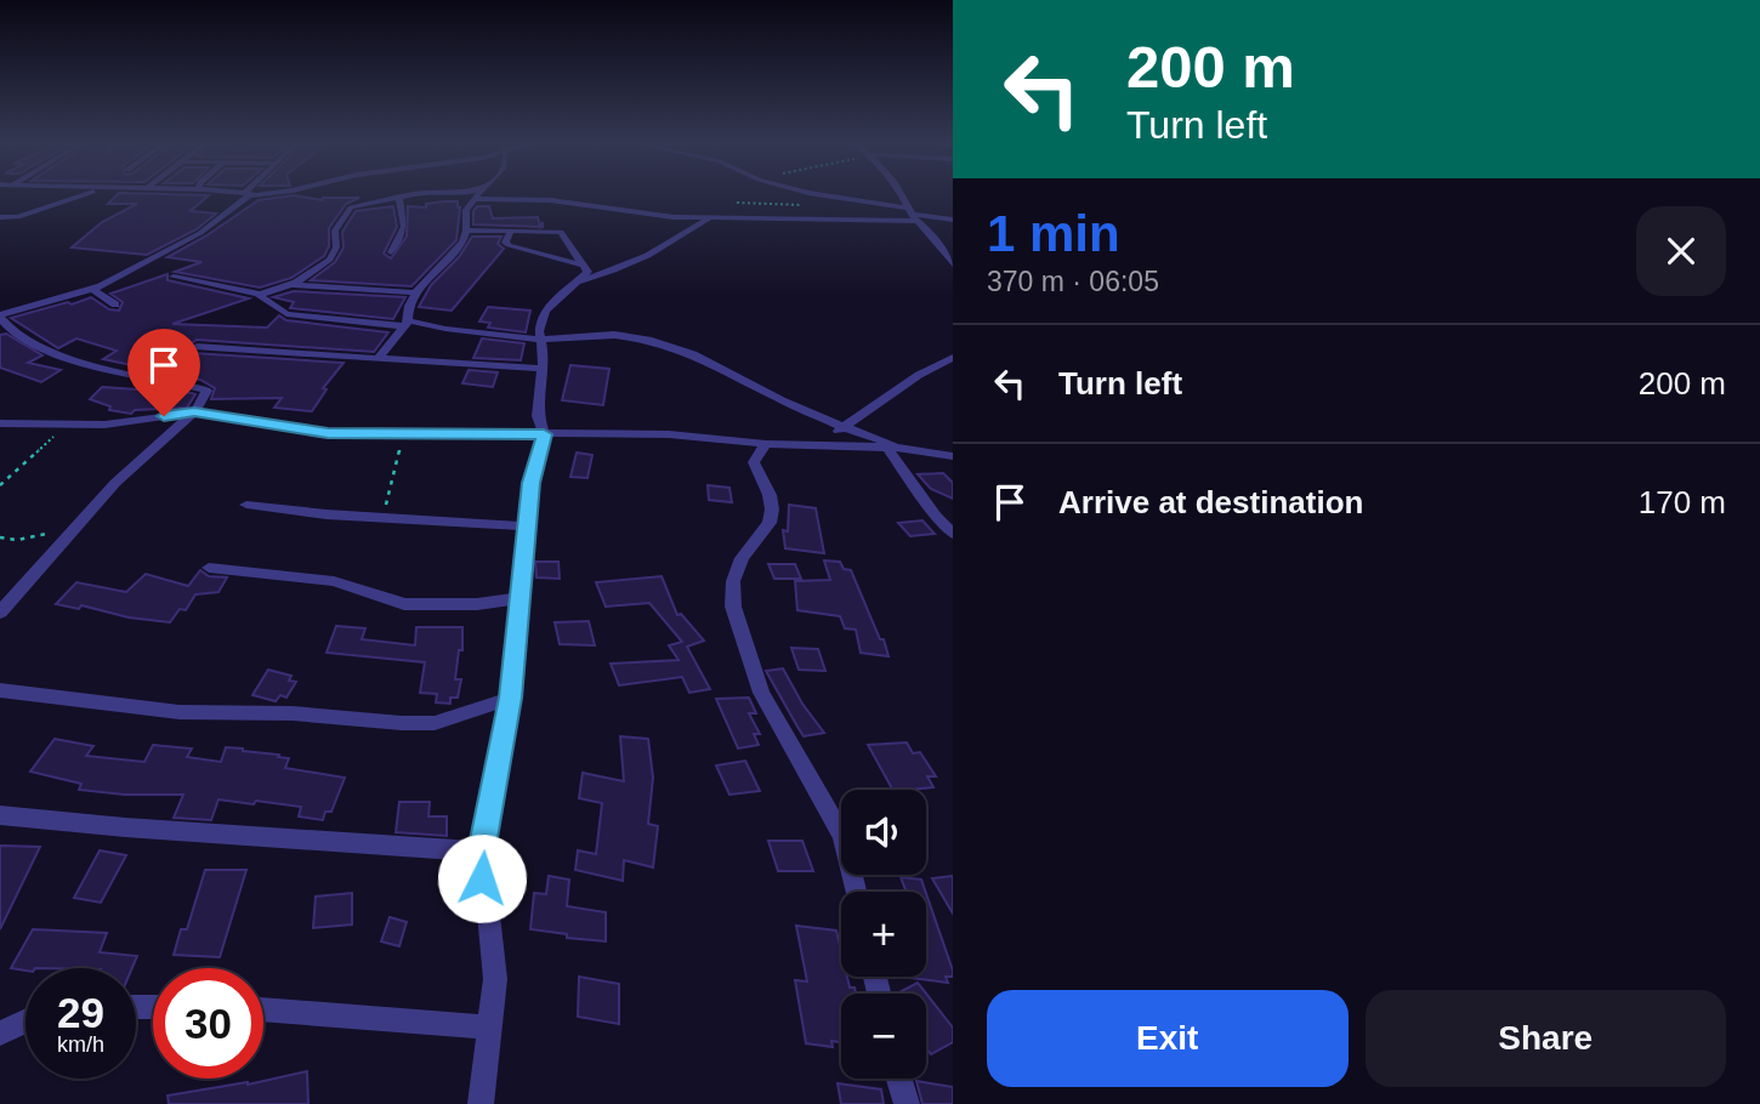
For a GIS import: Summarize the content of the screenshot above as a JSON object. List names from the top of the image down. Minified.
{"page":{"turn":["200 m","Turn left"],"heading":["1 min","370 m · 06:05"],"list":[{"name":"Turn left","value":"200 m"},{"name":"Arrive at destination","value":"170 m"}],"map_buttons":["+","−"],"speed":"29 km/h","limit":"30","buttons":["Exit","Share"]}}
